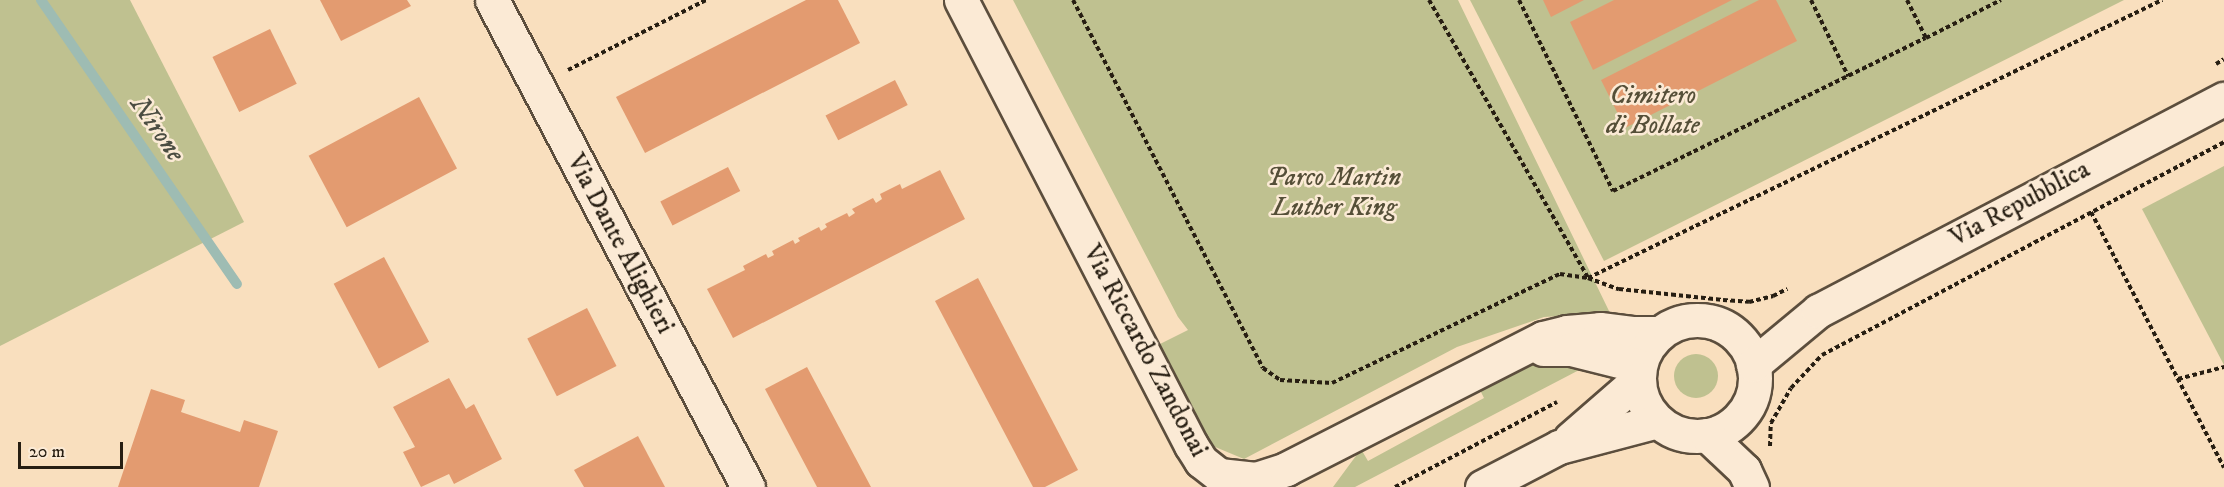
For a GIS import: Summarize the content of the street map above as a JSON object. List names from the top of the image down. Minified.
{"streets":{"street":["Via Repubblica","Via Dante Alighieri","Via Riccardo Zandonai"]},"crossings":[["Via Repubblica","Via Riccardo Zandonai"]],"water":["Nirone"],"parks":["Cimitero di Bollate","Parco Martin Luther King"],"scale_bar":"20 m"}
